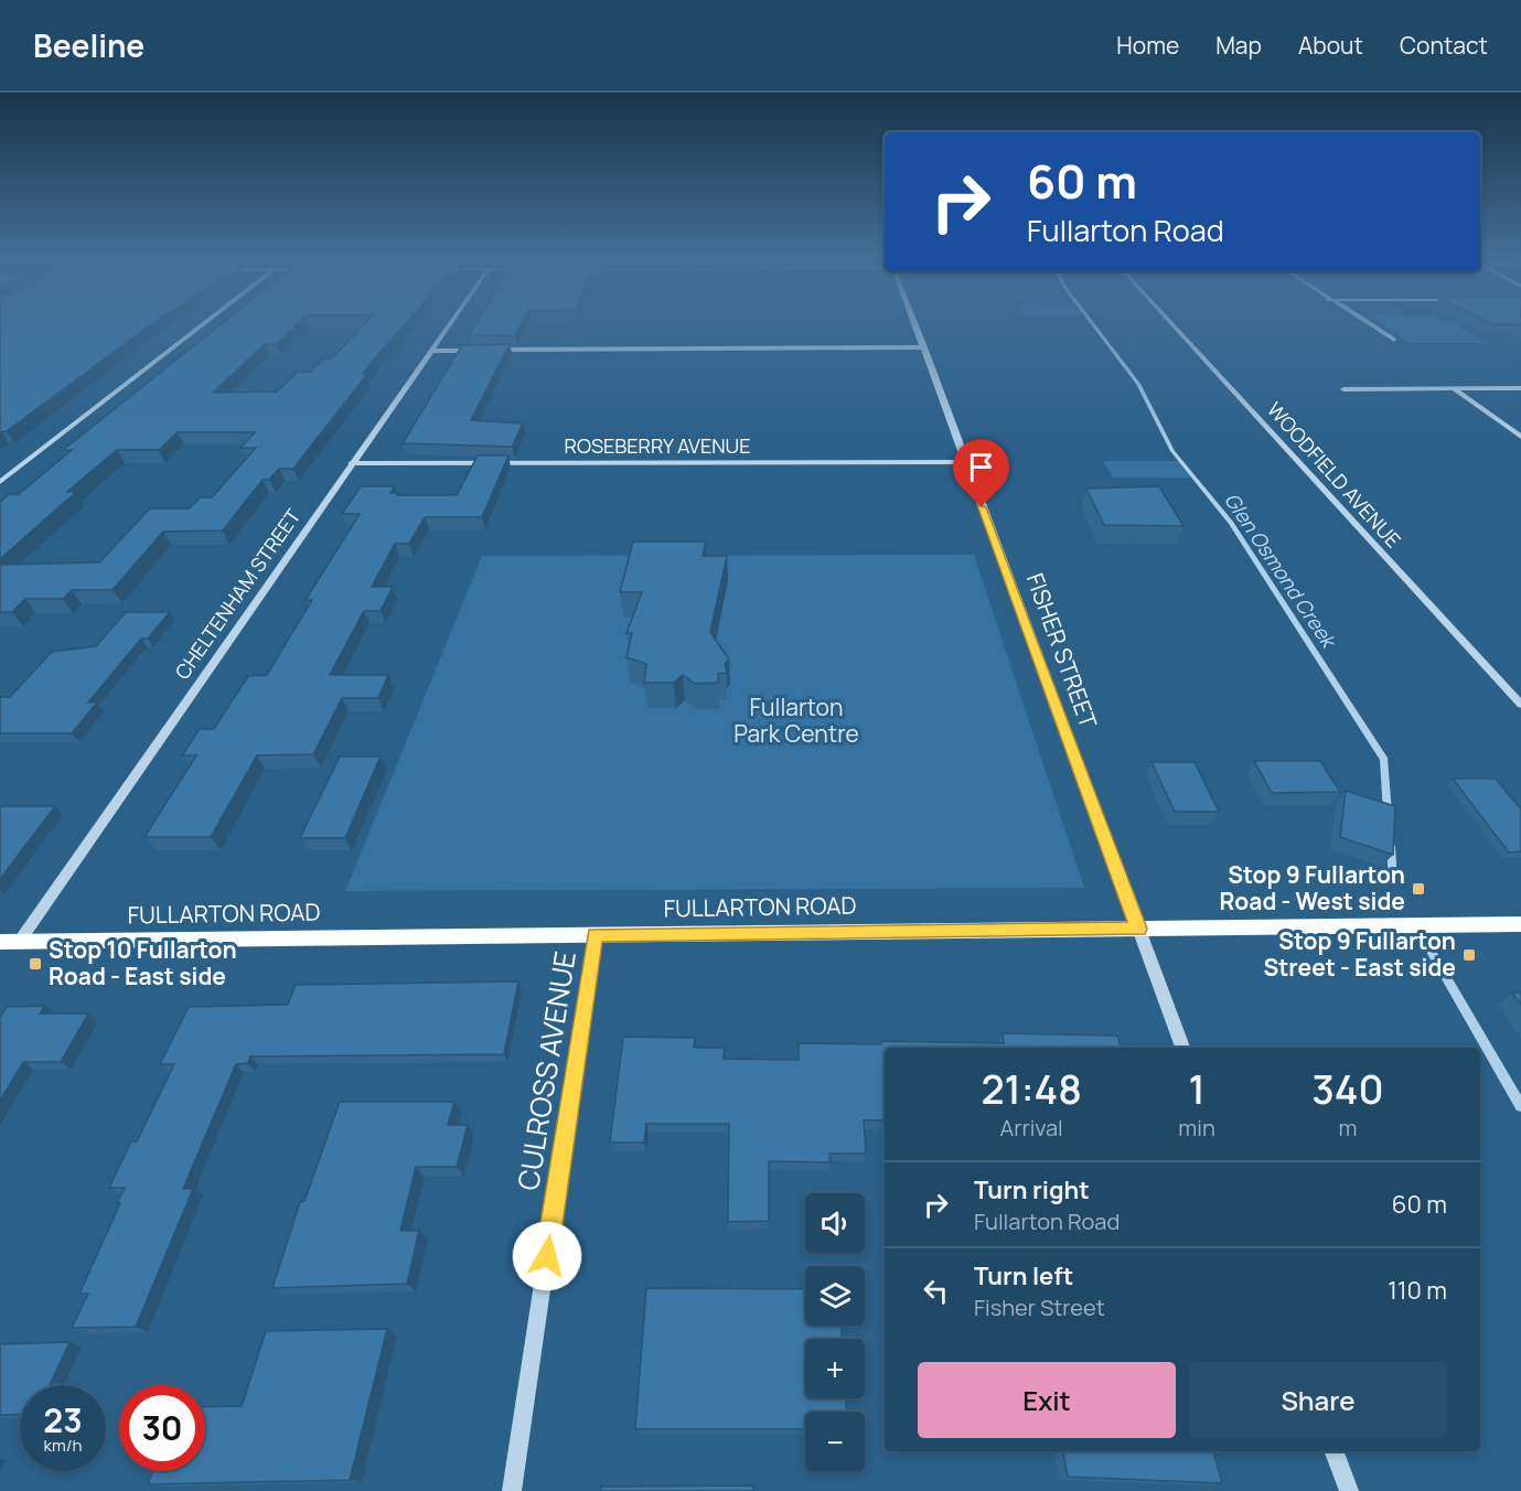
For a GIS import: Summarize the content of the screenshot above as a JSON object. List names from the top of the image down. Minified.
{"streets":{"main road":["FULLARTON ROAD"],"street":["ROSEBERRY AVENUE","WOODFIELD AVENUE","CHELTENHAM STREET","FISHER STREET","CULROSS AVENUE"]},"crossings":[["ROSEBERRY AVENUE","CHELTENHAM STREET"],["ROSEBERRY AVENUE","FISHER STREET"],["CHELTENHAM STREET","FULLARTON ROAD"],["FISHER STREET","FULLARTON ROAD"],["FULLARTON ROAD","CULROSS AVENUE"]],"water":["Glen Osmond Creek"],"parks":["Fullarton Park Centre"],"places":{"transit":["Stop 9 Fullarton Road - West side","Stop 9 Fullarton Street - East side","Stop 10 Fullarton Road - East side"]},"page":{"header":"Beeline","nav":["Home","Map","About","Contact"],"turn":["60 m","Fullarton Road"],"eta":["21:48","Arrival","1","min","340","m"],"list":[{"name":"Turn right","note":"Fullarton Road","value":"60 m"},{"name":"Turn left","note":"Fisher Street","value":"110 m"}],"map_buttons":["+","−"],"buttons":["Exit","Share"],"speed":"23 km/h","limit":"30"}}
